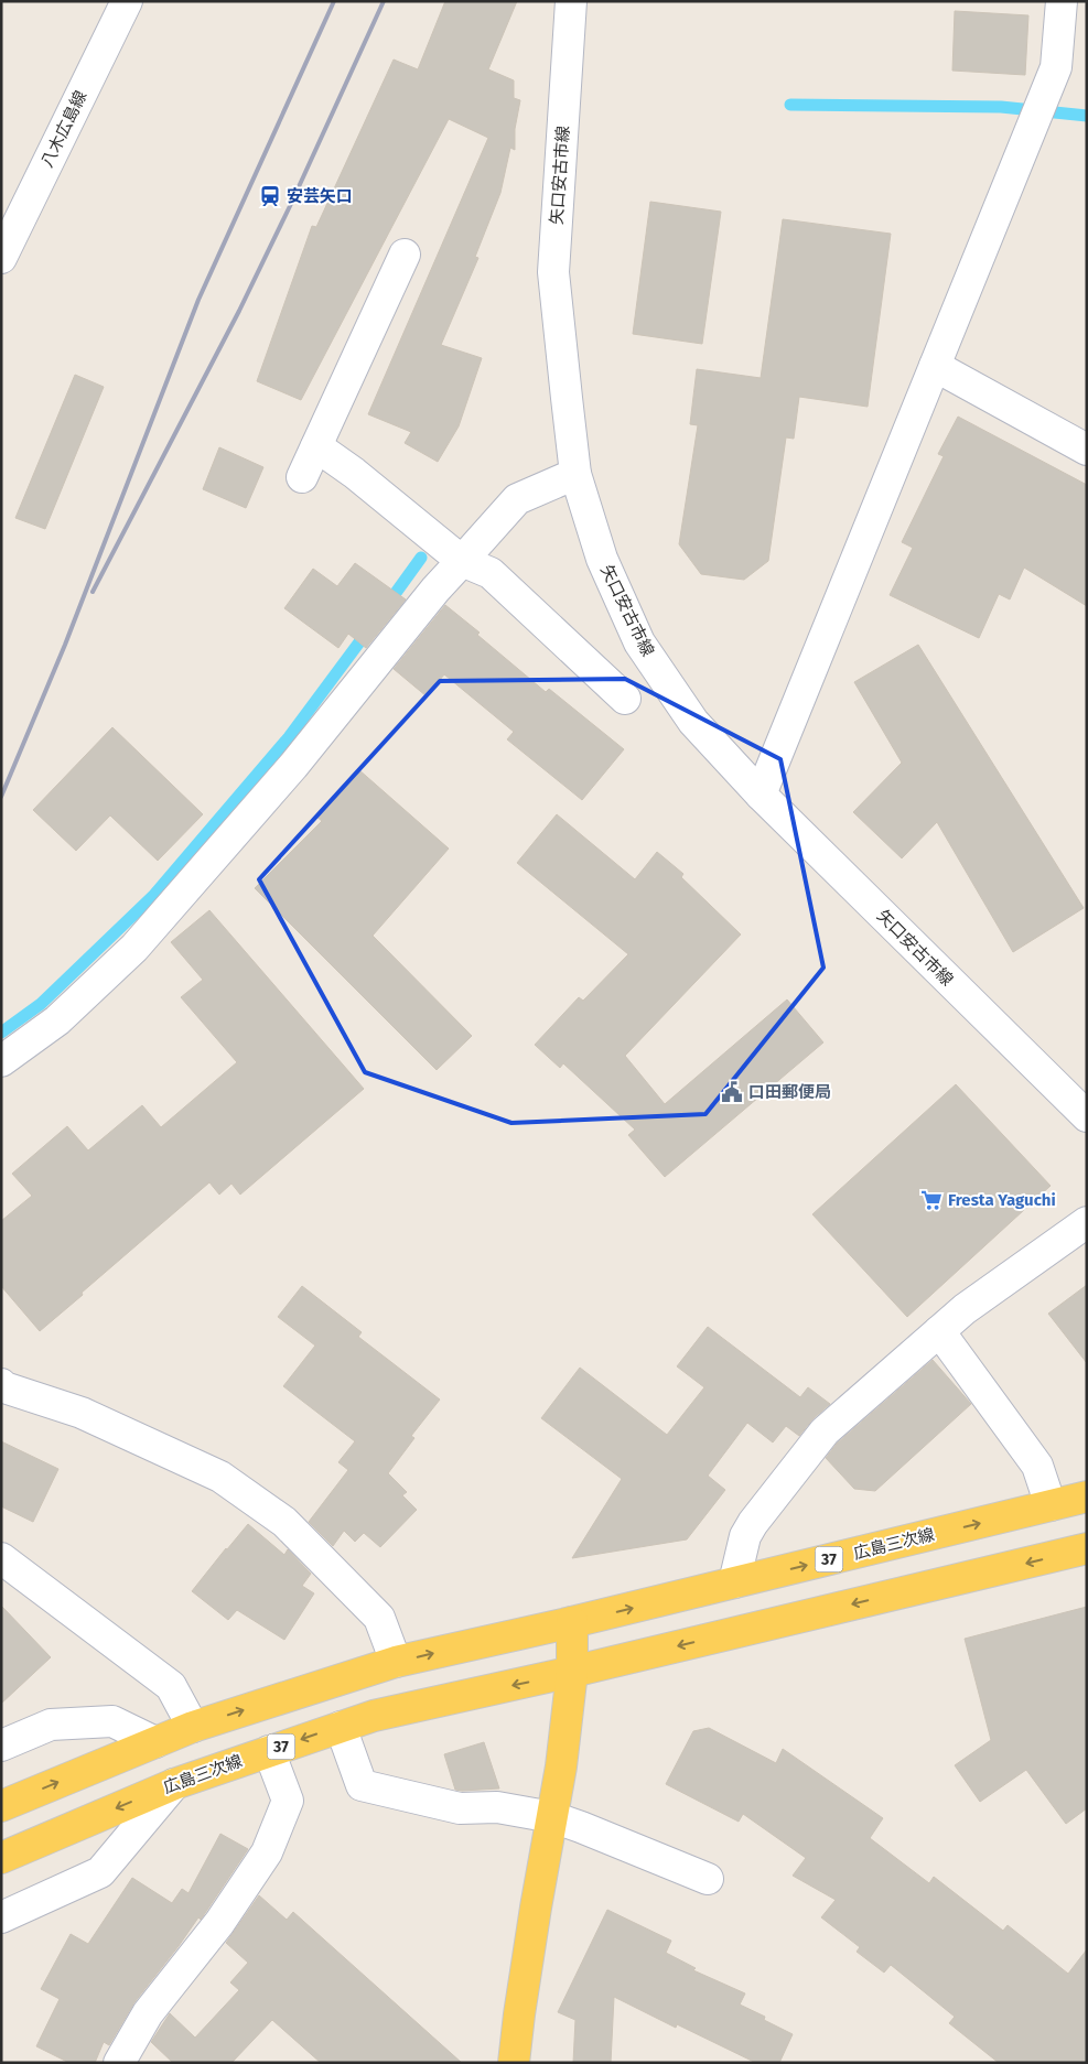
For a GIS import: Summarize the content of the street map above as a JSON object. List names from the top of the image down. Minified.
{"streets":{"main road":["広島三次線","37"],"street":["八木広島線","矢口安古市線"]},"places":{"station":["安芸矢口"],"public building":["口田郵便局"],"supermarket":["Fresta Yaguchi"]}}
